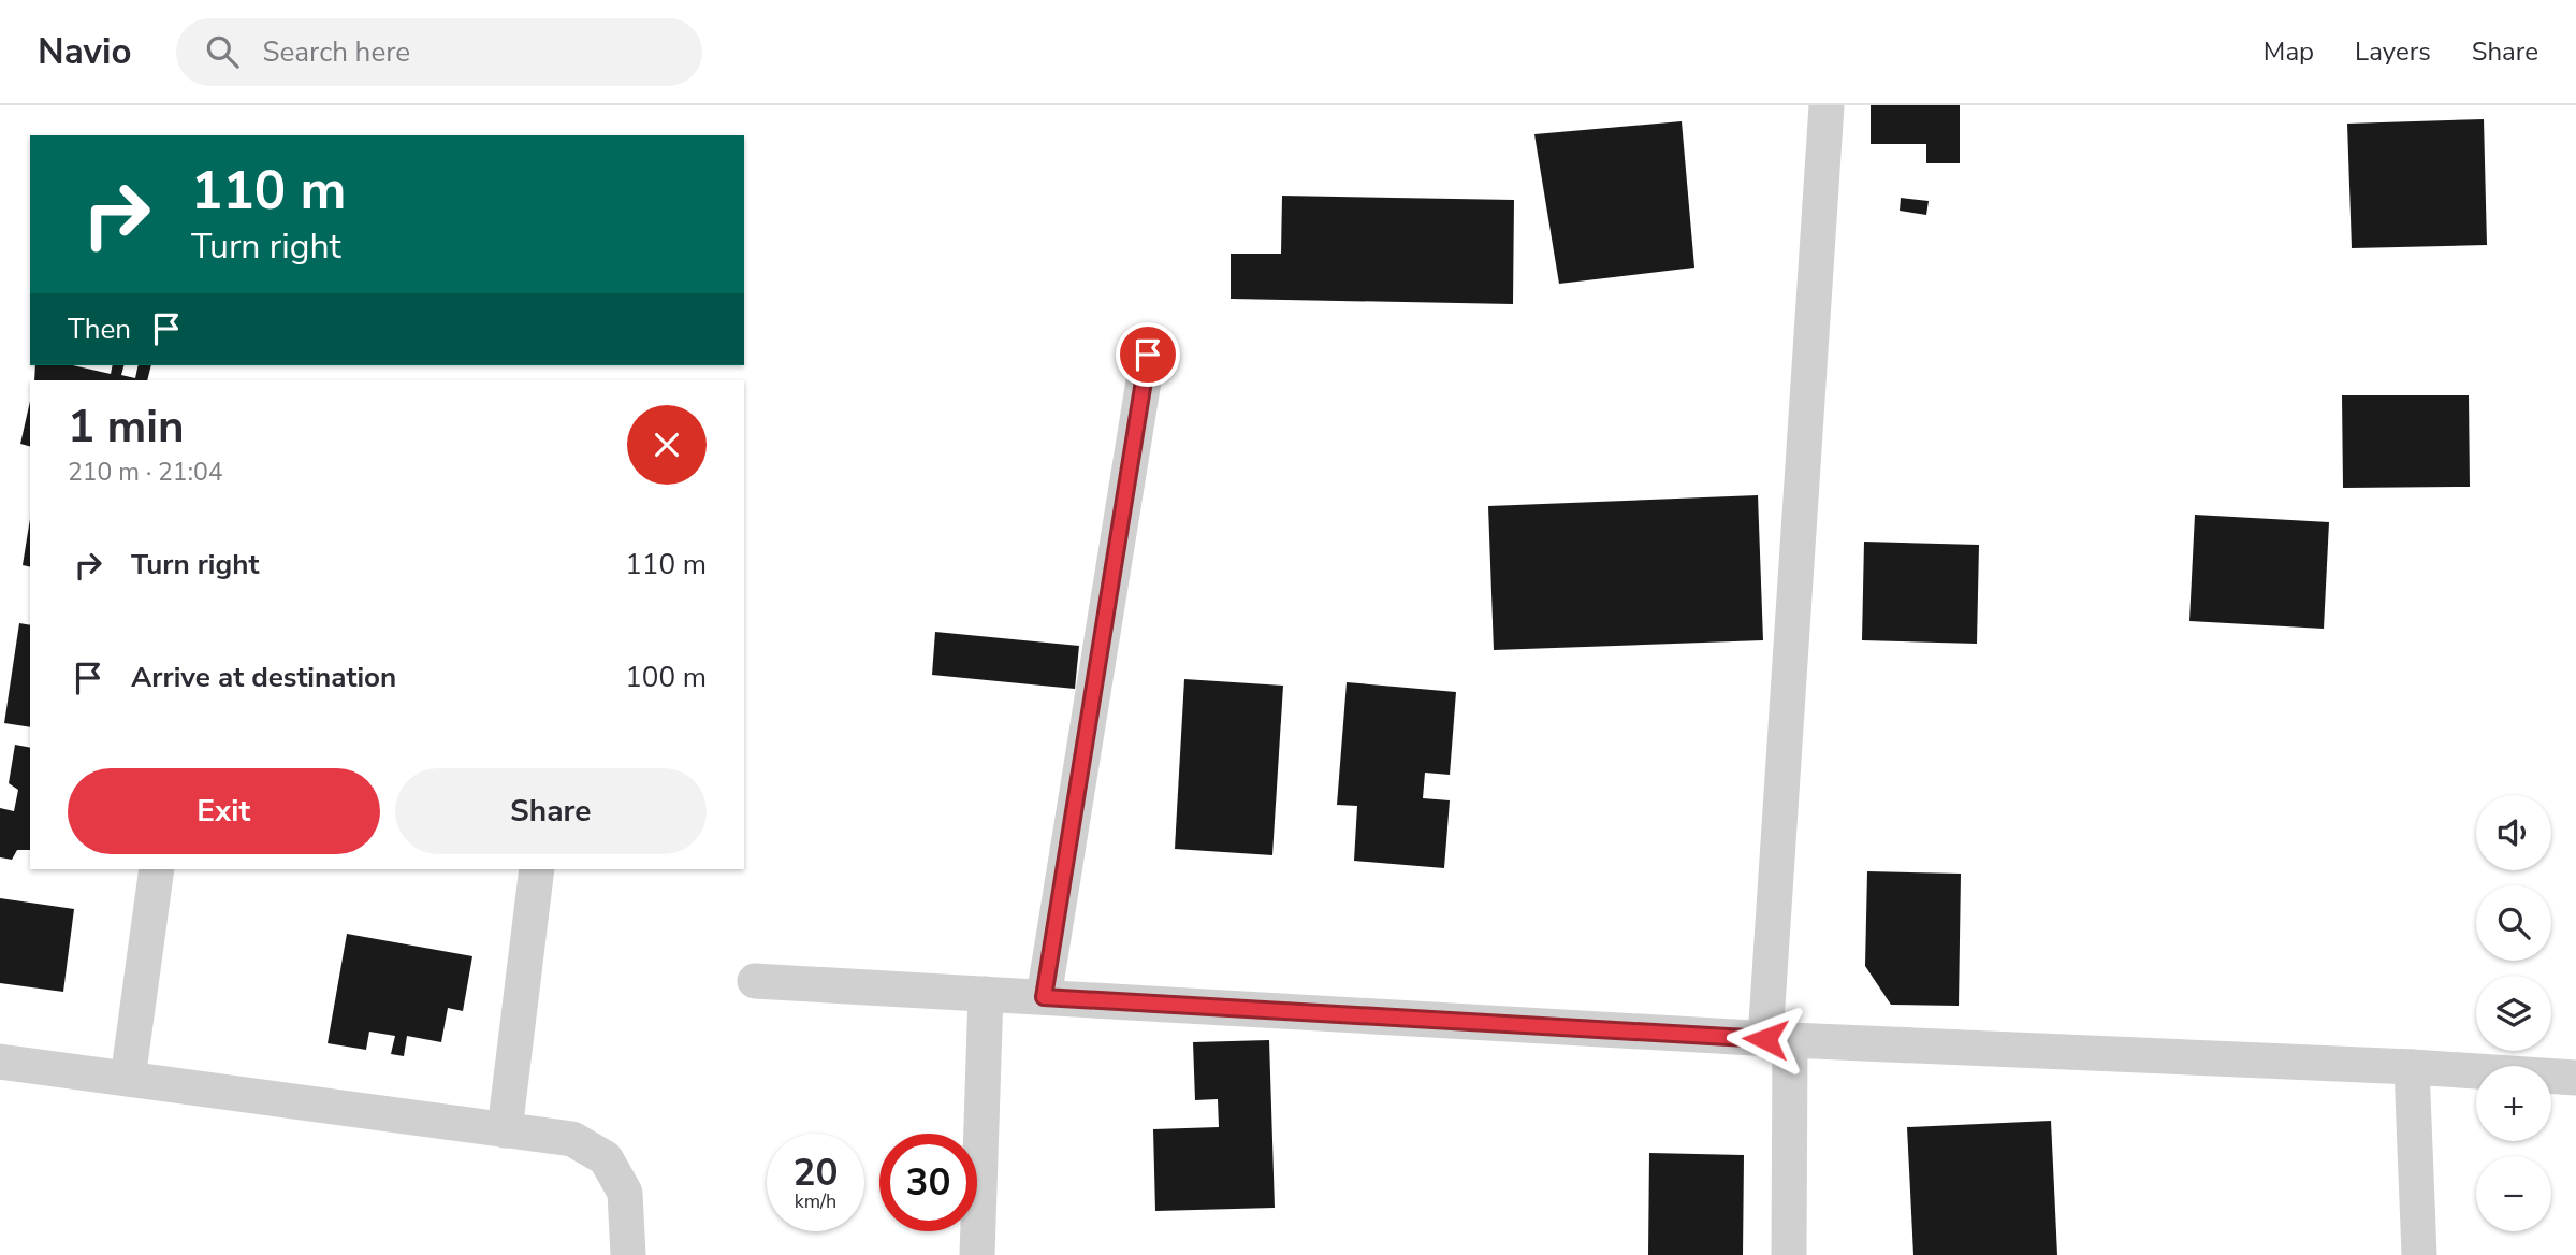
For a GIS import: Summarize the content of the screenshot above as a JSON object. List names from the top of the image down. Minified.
{"page":{"header":"Navio","search":"Search here","nav":["Map","Layers","Share"],"turn":["110 m","Turn right"],"then":"Then","heading":["1 min","210 m · 21:04"],"list":[{"name":"Turn right","value":"110 m"},{"name":"Arrive at destination","value":"100 m"}],"buttons":["Exit","Share"],"map_buttons":["+","−"],"speed":"20 km/h","limit":"30"}}
